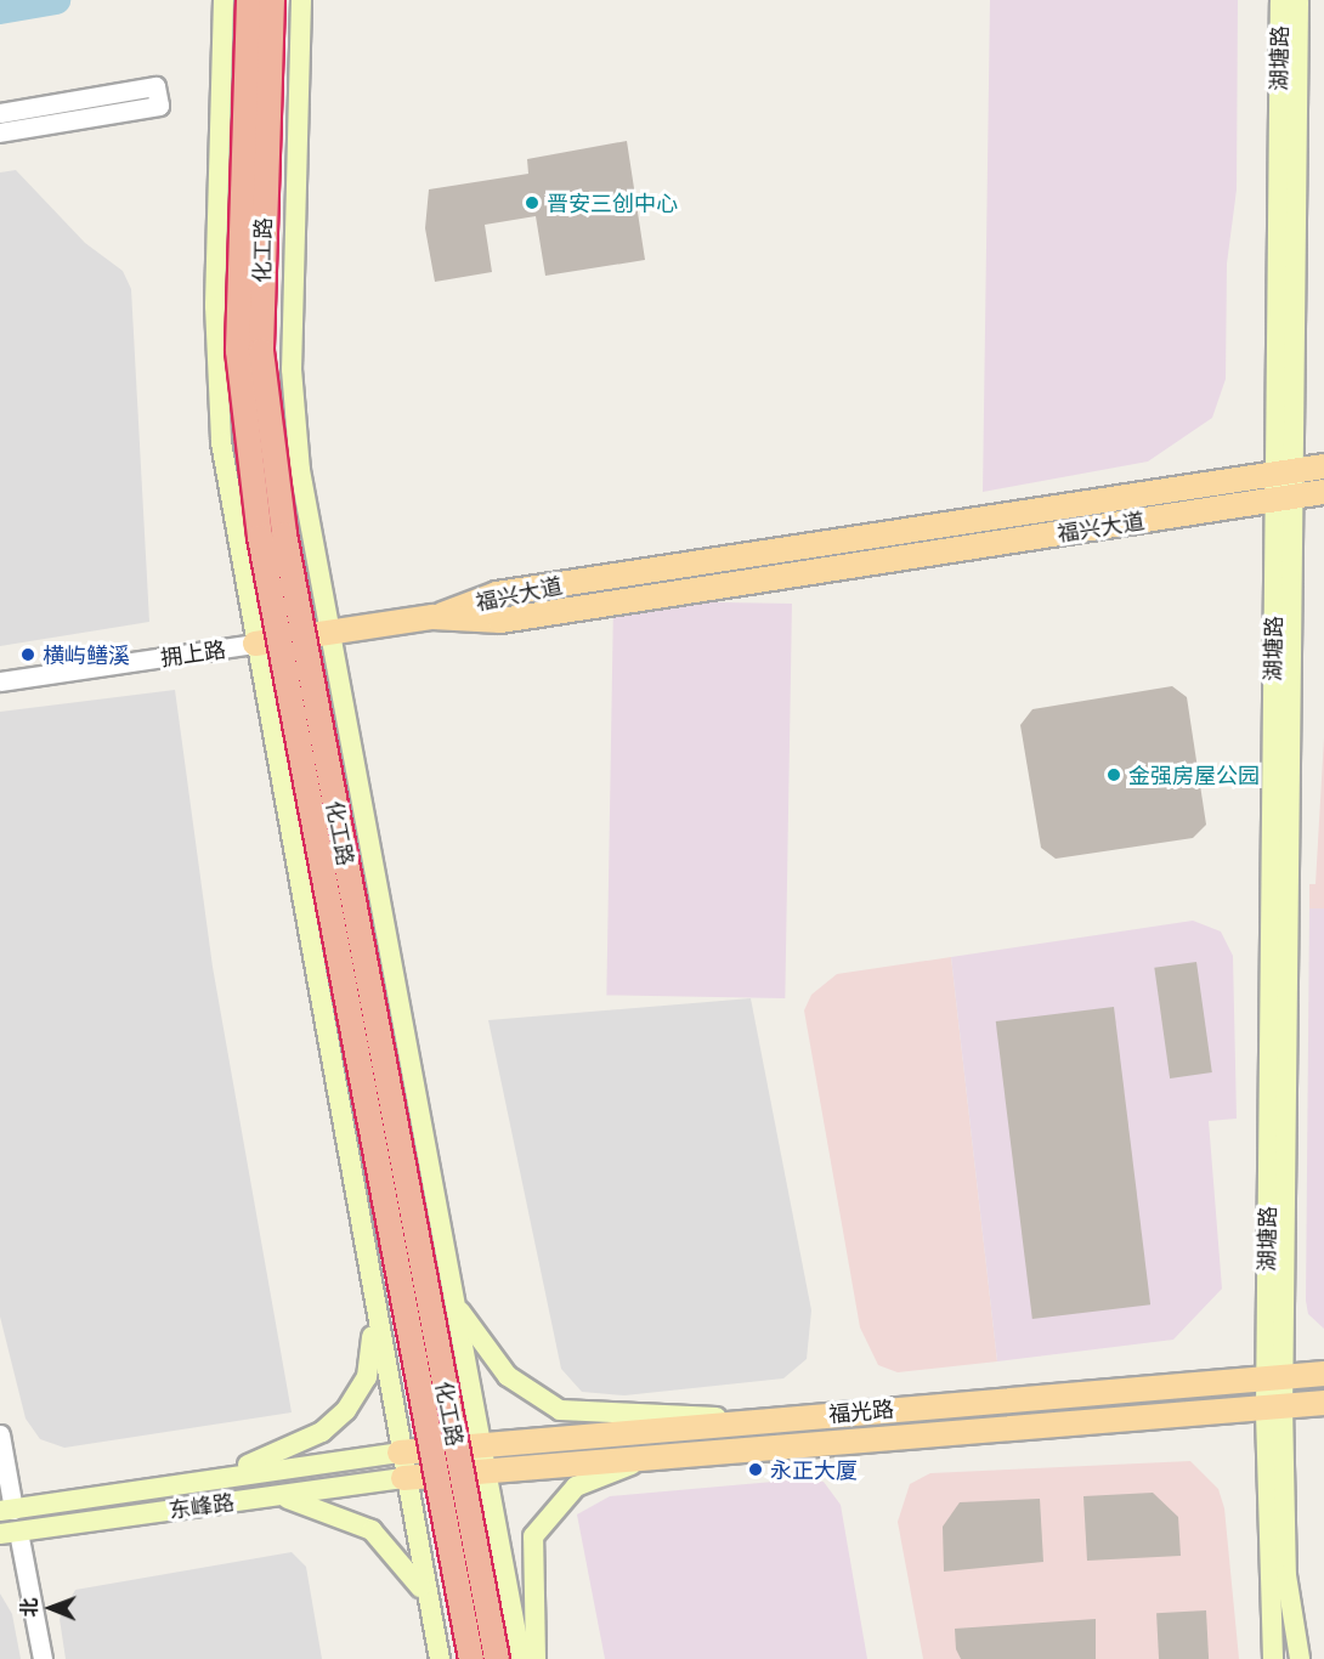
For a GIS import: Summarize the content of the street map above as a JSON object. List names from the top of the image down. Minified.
{"streets":{"highway":["化工路"],"main road":["湖塘路","福兴大道","福光路","东峰路"],"street":["拥上路"]},"crossings":[["湖塘路","福兴大道"],["湖塘路","福光路"],["福光路","东峰路"]],"places":["晋安三创中心","横屿鳝溪","金强房屋公园","永正大厦"],"north":"left"}
